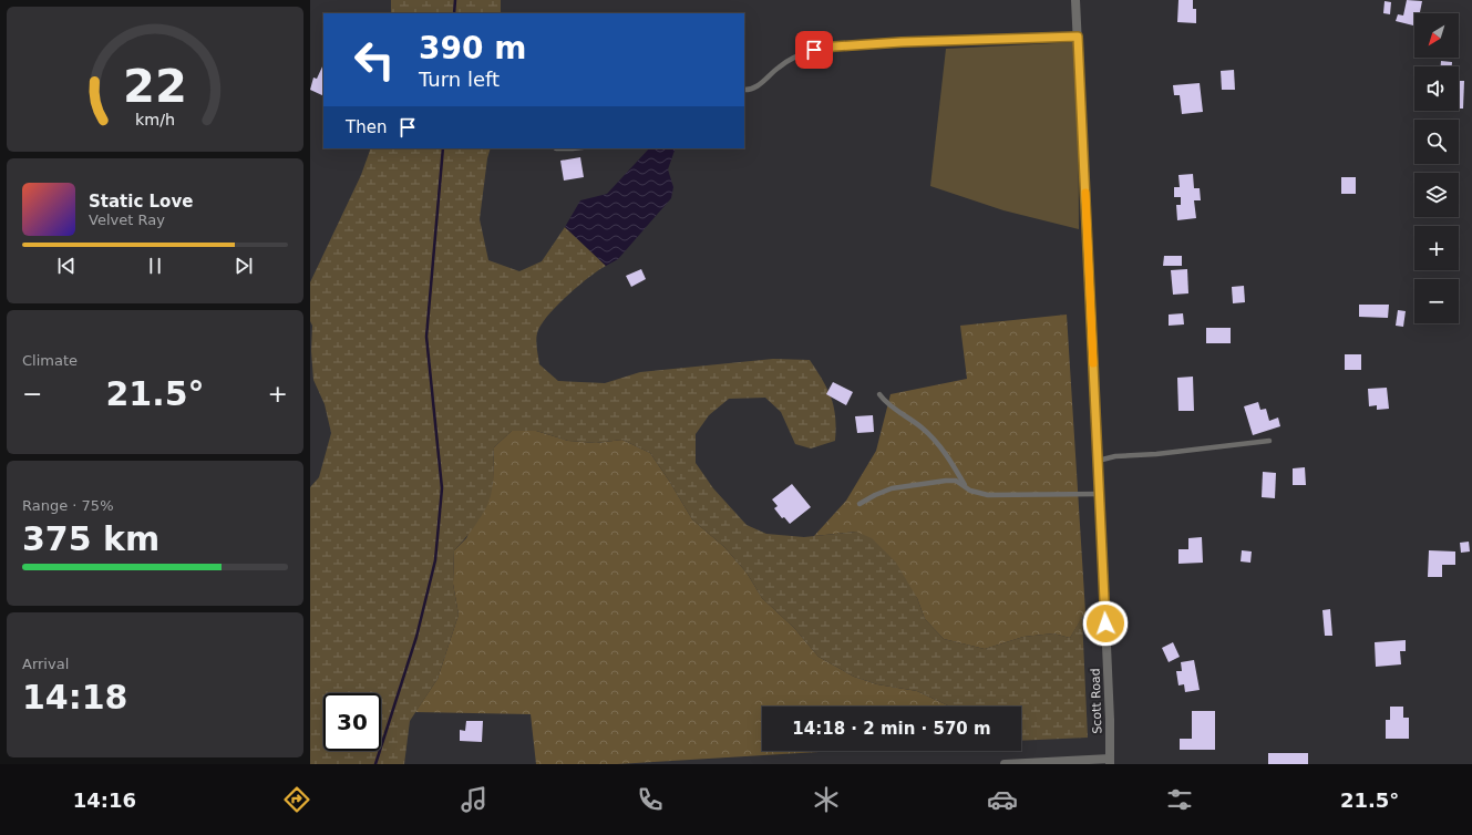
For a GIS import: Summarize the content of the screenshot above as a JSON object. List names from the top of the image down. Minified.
{"streets":{"street":["Scott Road"]},"north":"bottom left","page":{"map_buttons":["+","−"],"turn":["390 m","Turn left"],"then":"Then","song":["Static Love","Velvet Ray"],"tile":["Climate",["Range · 75%","375 km"],["Arrival","14:18"]],"heat":["−","21.5°","+"],"limit":"30","trip":"14:18 · 2 min · 570 m","tabs":["14:16","21.5°"],"gauge":["22","km/h"]}}
